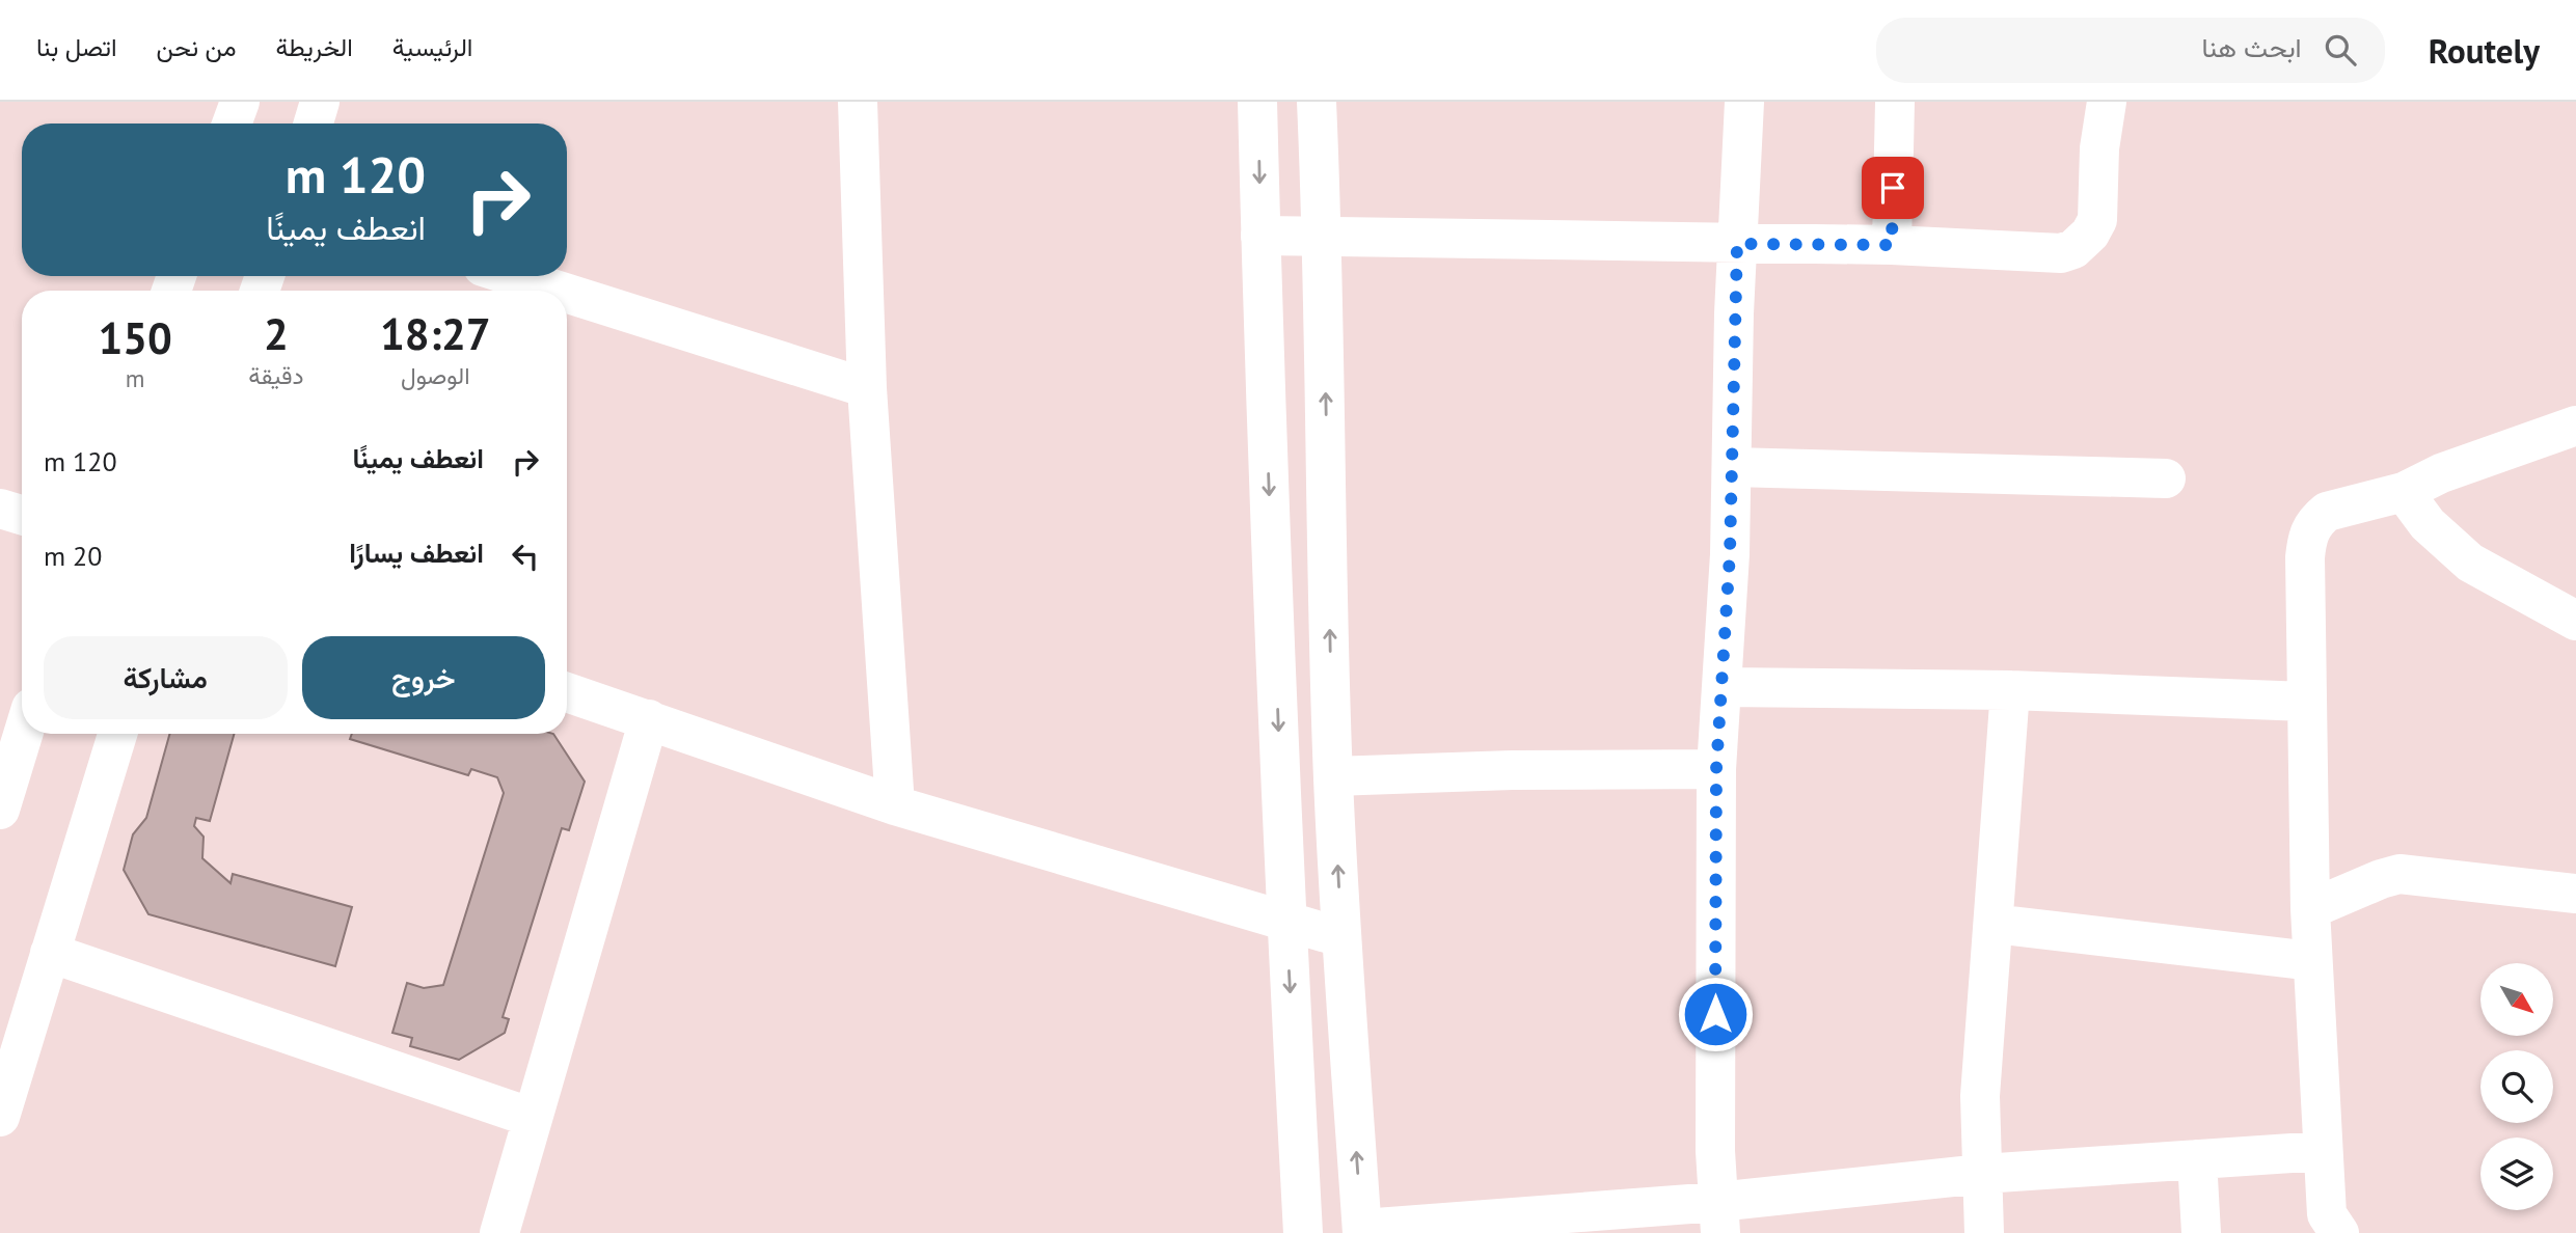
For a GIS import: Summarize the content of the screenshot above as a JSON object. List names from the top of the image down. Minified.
{"north":"bottom right","page":{"header":"Routely","search":"ابحث هنا","nav":["الرئيسية","الخريطة","من نحن","اتصل بنا"],"turn":["120 m","انعطف يمينًا"],"eta":["18:27","الوصول","2","دقيقة","150","m"],"list":[{"name":"انعطف يمينًا","value":"120 m"},{"name":"انعطف يسارًا","value":"20 m"}],"buttons":["خروج","مشاركة"]}}
